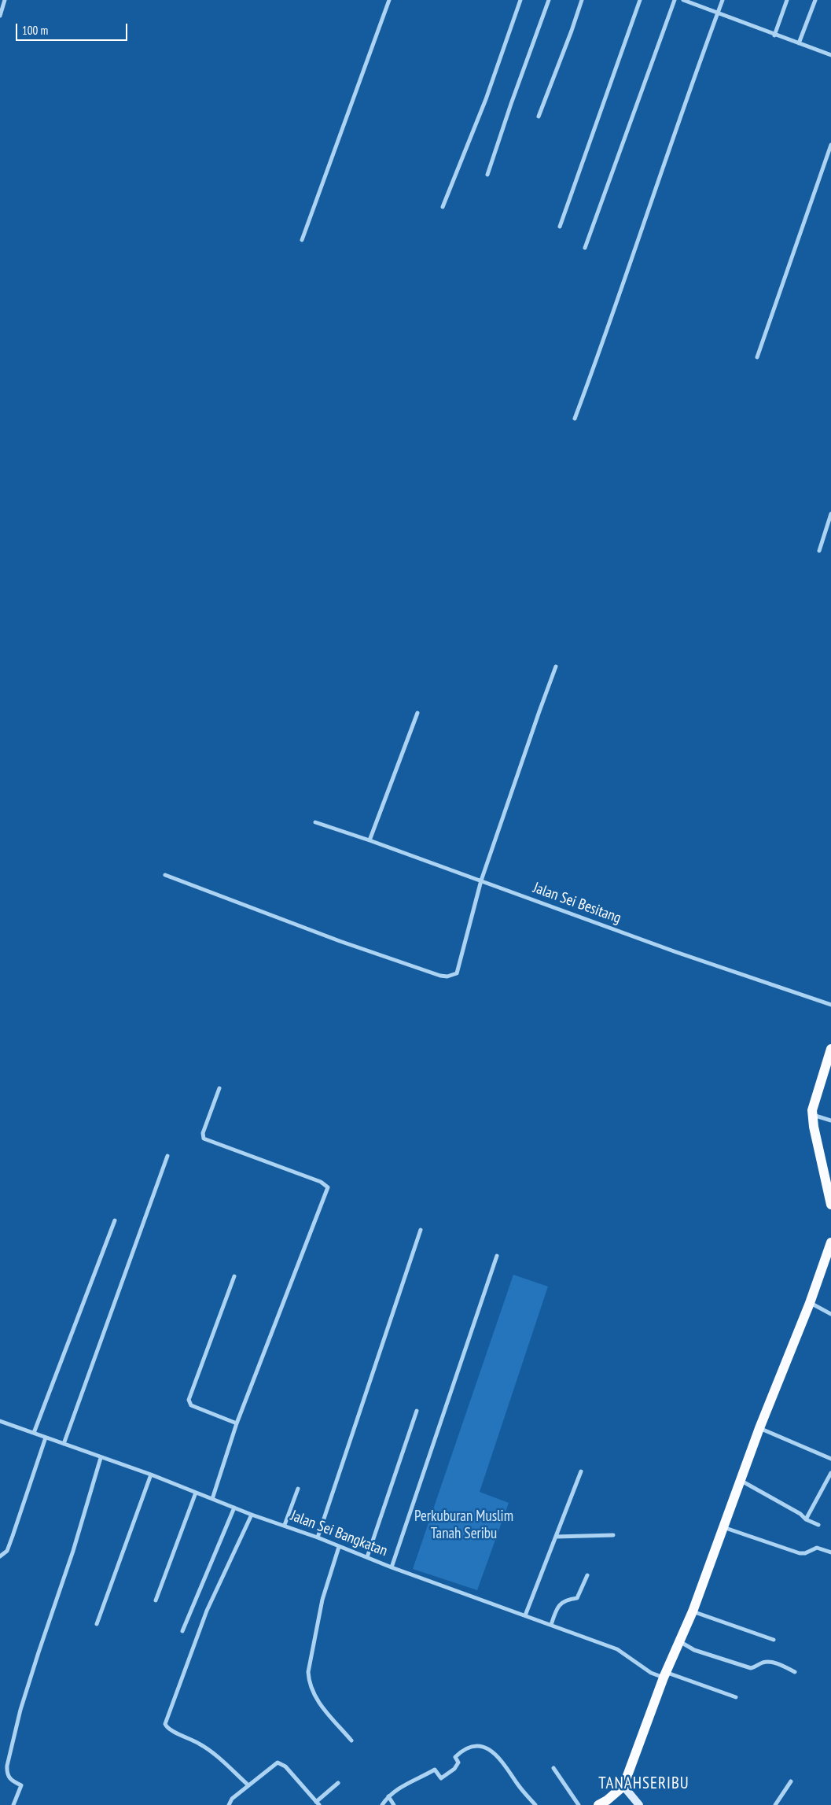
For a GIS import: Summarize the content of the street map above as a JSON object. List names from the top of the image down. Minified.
{"streets":{"street":["Jalan Sei Besitang","Jalan Sei Bangkatan"]},"districts":["TANAHSERIBU"],"parks":["Perkuburan Muslim Tanah Seribu"],"scale_bar":"100 m"}
